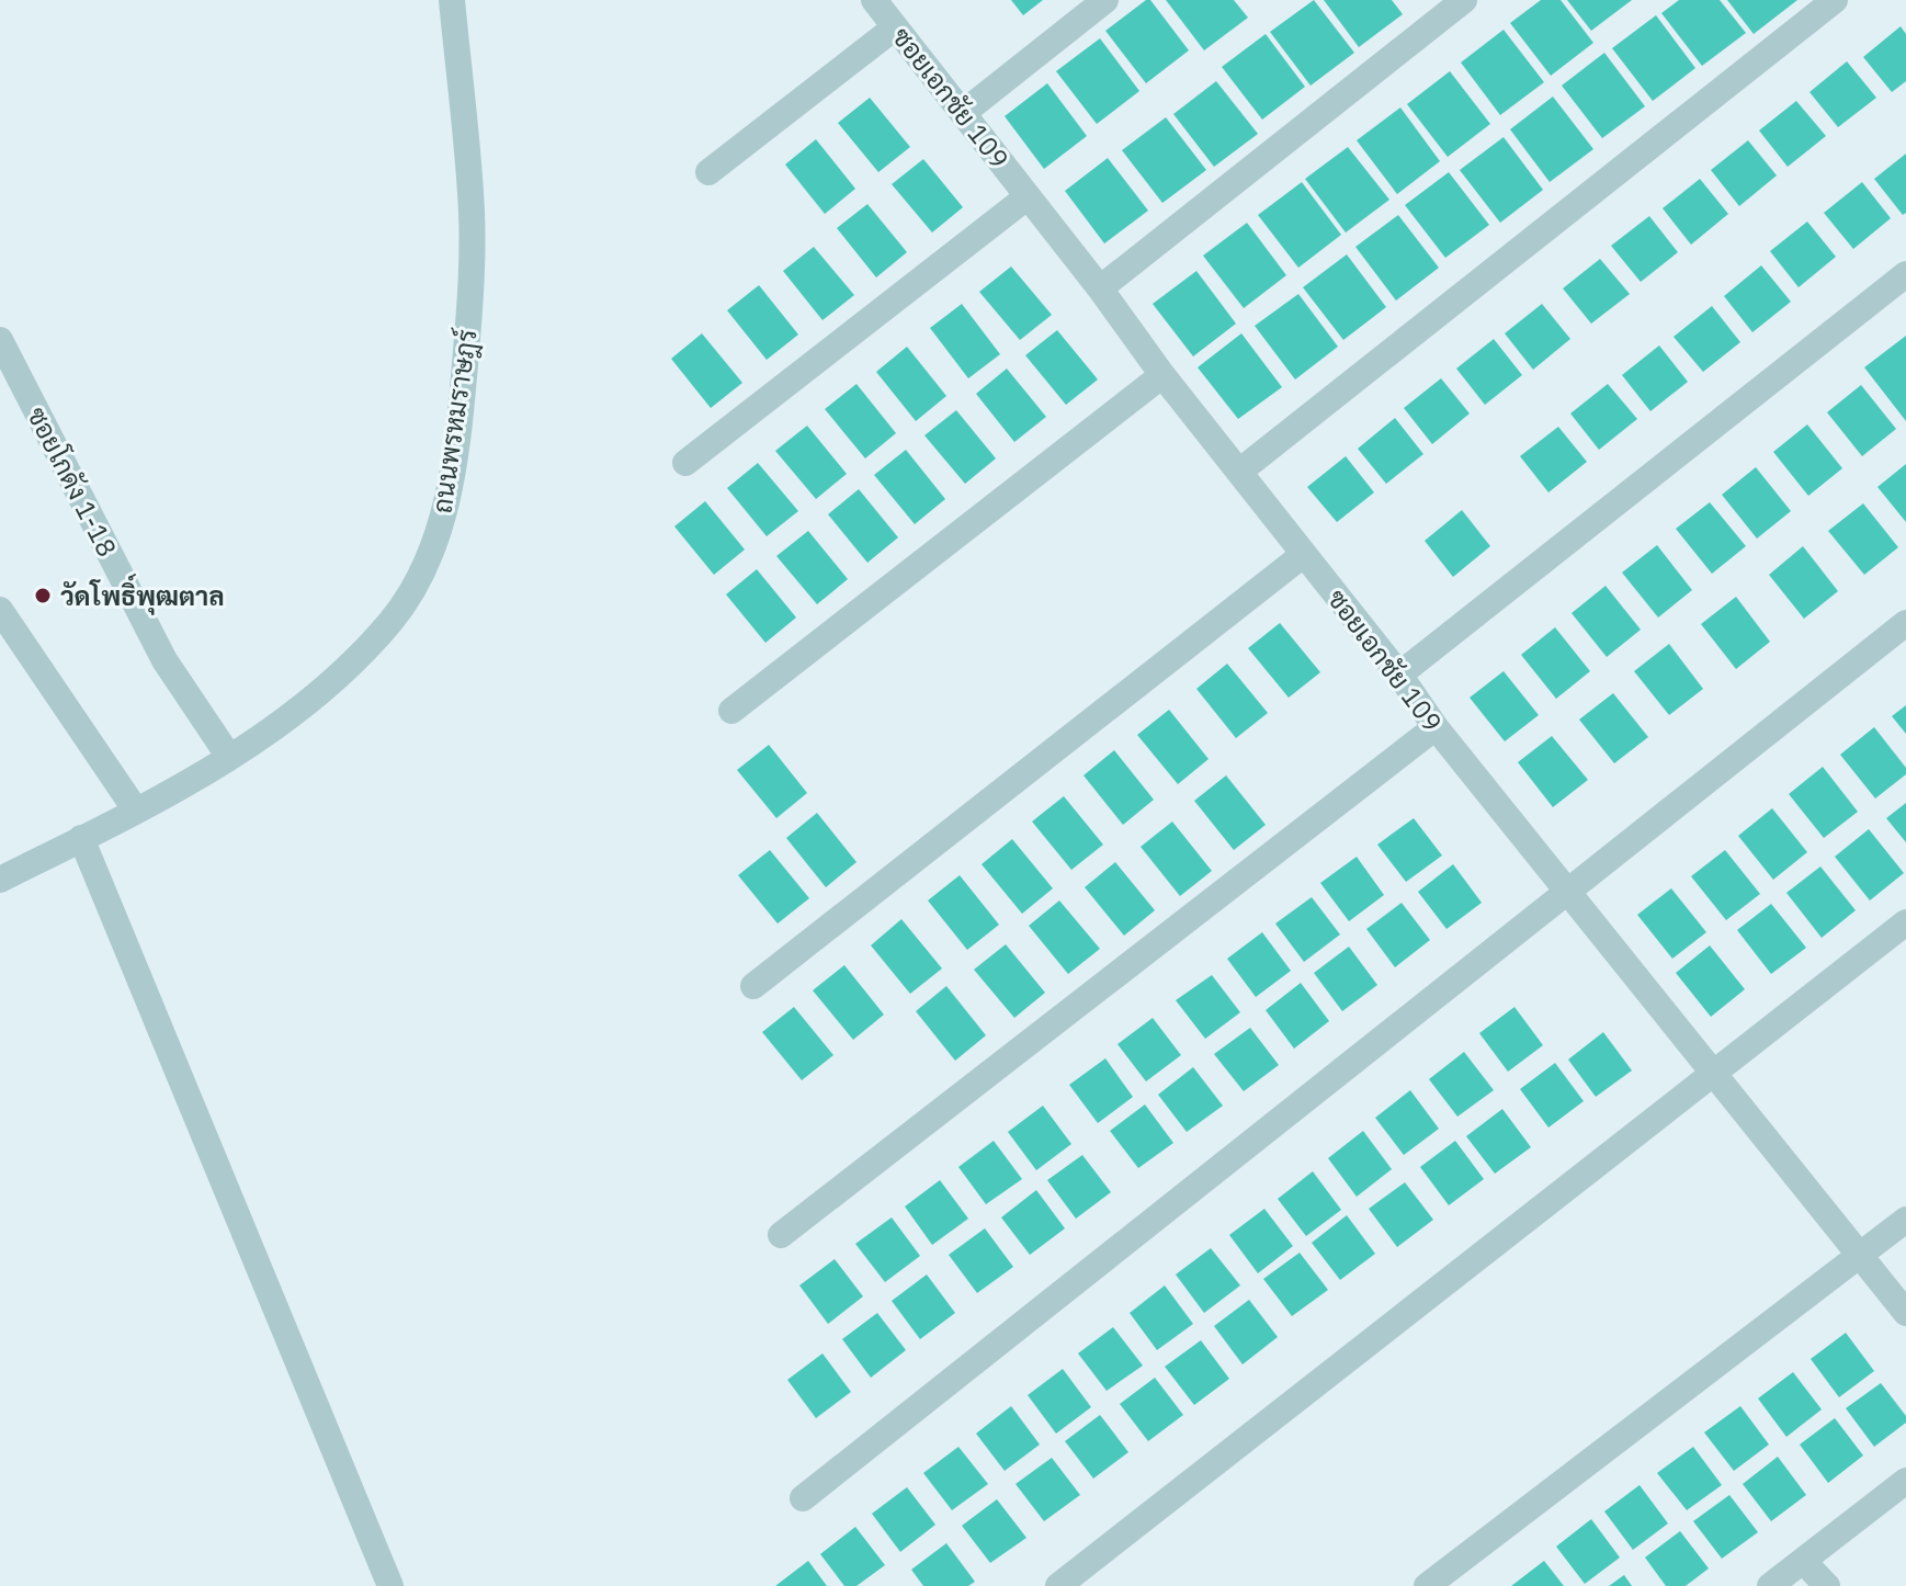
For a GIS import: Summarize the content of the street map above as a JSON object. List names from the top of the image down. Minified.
{"streets":{"street":["ซอยเอกชัย 109","ถนนพรหมราษฎร์","ซอยโกดัง 1-18"]},"crossings":[["ถนนพรหมราษฎร์","ซอยโกดัง 1-18"]],"places":["วัดโพธิ์พุฒตาล"]}
